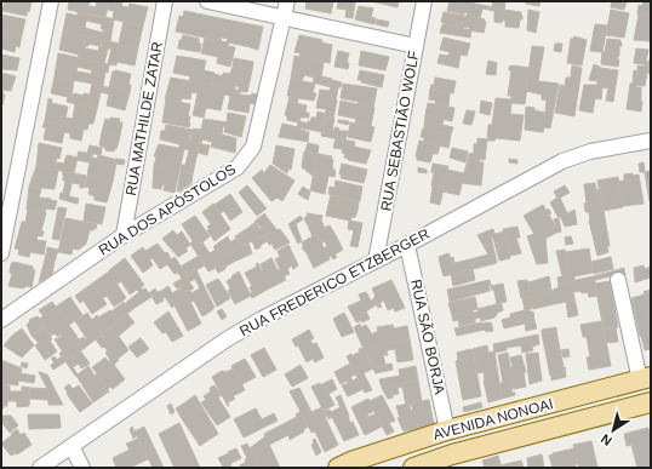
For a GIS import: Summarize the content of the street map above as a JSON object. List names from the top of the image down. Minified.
{"streets":{"main road":["AVENIDA NONOAI"],"street":["RUA MATHILDE ZATAR","RUA SEBASTIÃO WOLF","RUA DOS APÓSTOLOS","RUA FREDERICO ETZBERGER","RUA SÃO BORJA"]},"crossings":[["RUA MATHILDE ZATAR","RUA DOS APÓSTOLOS"],["RUA SEBASTIÃO WOLF","RUA FREDERICO ETZBERGER"],["RUA FREDERICO ETZBERGER","RUA SÃO BORJA"],["RUA SÃO BORJA","AVENIDA NONOAI"]],"north":"bottom left"}
